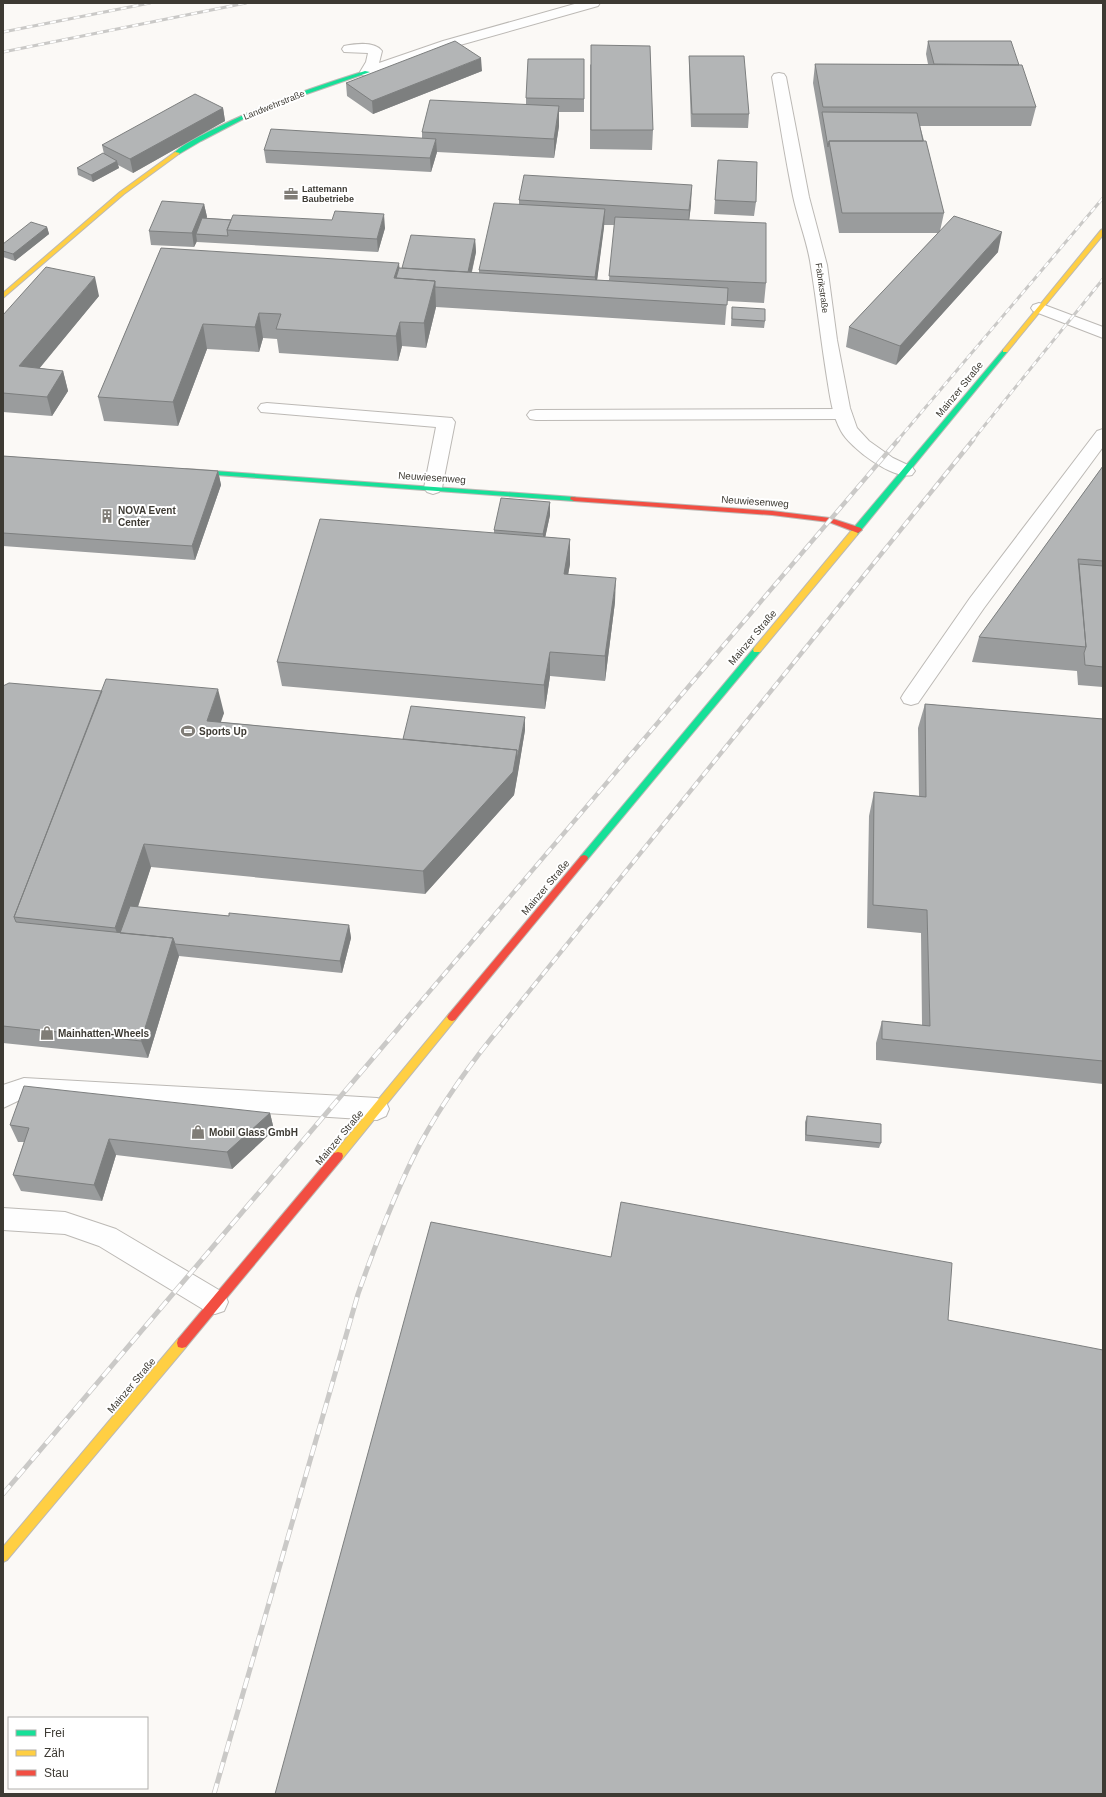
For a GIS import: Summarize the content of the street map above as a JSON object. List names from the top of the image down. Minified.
{"streets":{"street":["Landwehrstraße","Fabrikstraße","Mainzer Straße","Neuwiesenweg"]},"crossings":[["Fabrikstraße","Mainzer Straße"],["Mainzer Straße","Neuwiesenweg"]],"places":{"office":["Lattemann Baubetriebe"],"building":["NOVA Event Center"],"sports":["Sports Up"],"shop":["Mainhatten-Wheels","Mobil Glass GmbH"]},"legend":["Frei","Zäh","Stau"]}
